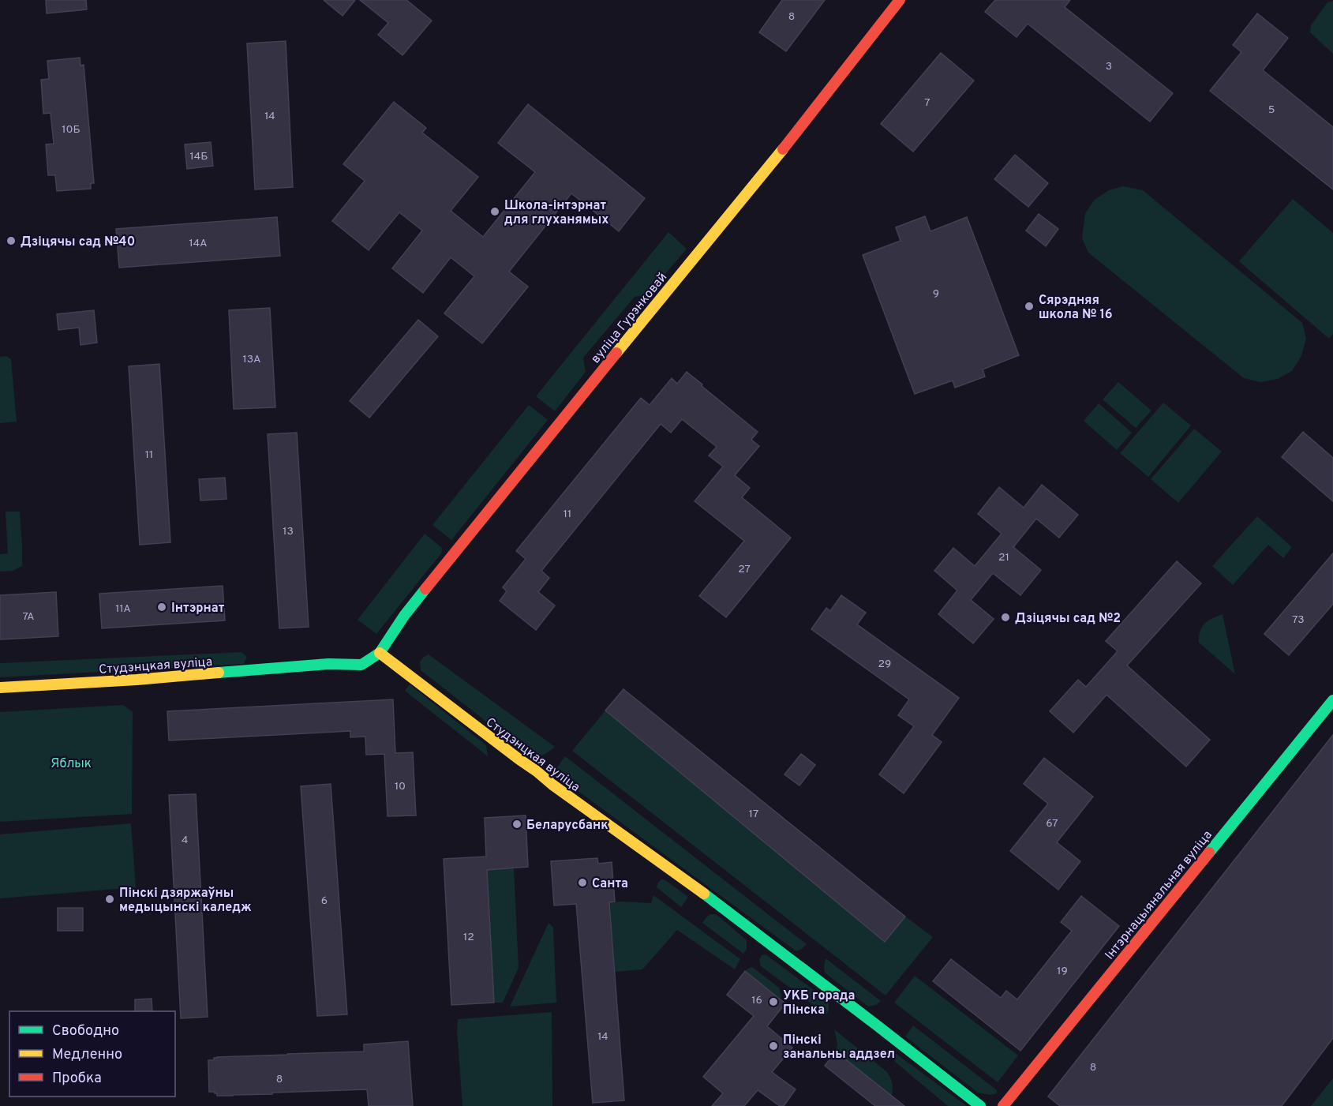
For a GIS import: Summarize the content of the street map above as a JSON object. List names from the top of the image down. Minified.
{"streets":{"street":["вуліца Гурэнковай","Студэнцкая вуліца","Інтэрнацыянальная вуліца"]},"crossings":[["вуліца Гурэнковай","Студэнцкая вуліца"]],"parks":["Яблык"],"places":["Школа-інтэрнат для глуханямых","Дзіцячы сад №40","Сярэдняя школа № 16","Інтэрнат","Дзіцячы сад №2","Беларусбанк","Санта","Пінскі дзяржаўны медыцынскі каледж","УКБ горада Пінска","Пінскі занальны аддзел"],"house_numbers":["8","3","7","5","14","10Б","14Б","14А","9","13А","11","11","13","21","27","11А","7А","73","29","10","17","67","4","6","12","19","16","14","8","8"],"legend":["Свободно","Медленно","Пробка"]}
